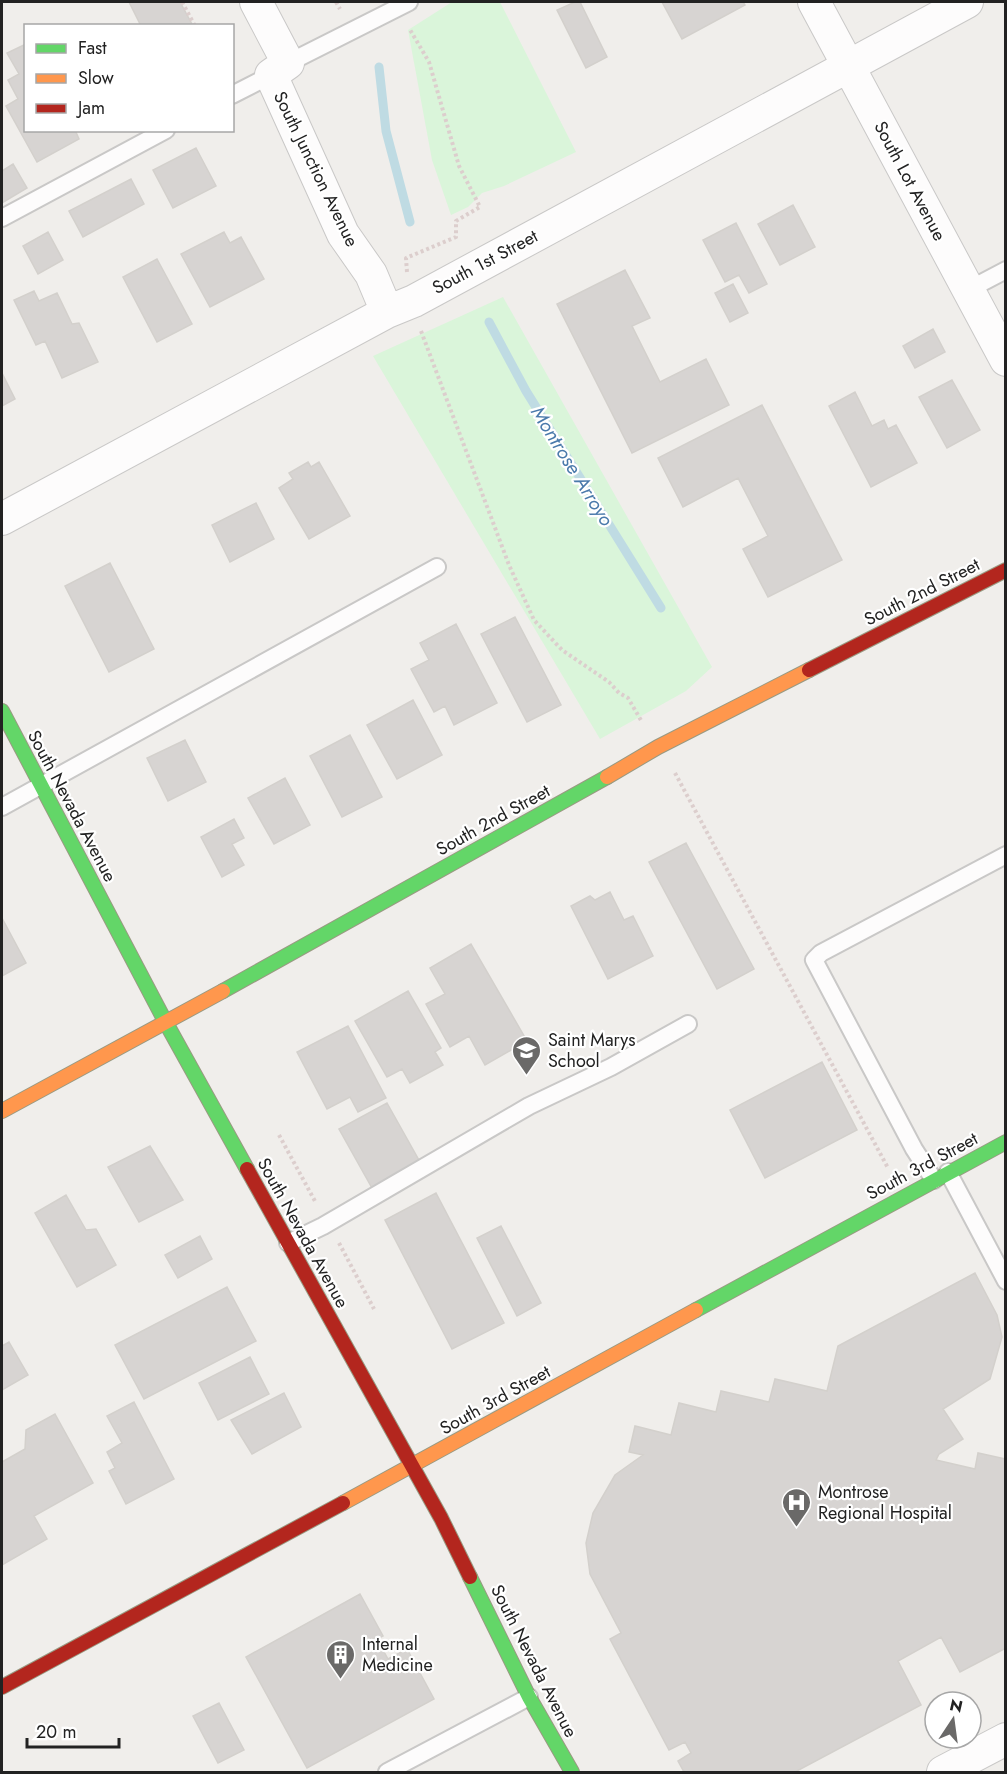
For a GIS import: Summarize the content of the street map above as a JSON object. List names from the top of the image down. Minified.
{"streets":{"street":["South Junction Avenue","South Lot Avenue","South 1st Street","South 2nd Street","South Nevada Avenue","South 3rd Street"]},"crossings":[["South Junction Avenue","South 1st Street"],["South Lot Avenue","South 1st Street"],["South 2nd Street","South Nevada Avenue"],["South Nevada Avenue","South 3rd Street"]],"water":["Montrose Arroyo"],"places":{"school or university":["Saint Marys School"],"hospital":["Montrose Regional Hospital"],"building":["Internal Medicine"]},"legend":["Fast","Slow","Jam"],"scale_bar":"20 m","north":"top"}
